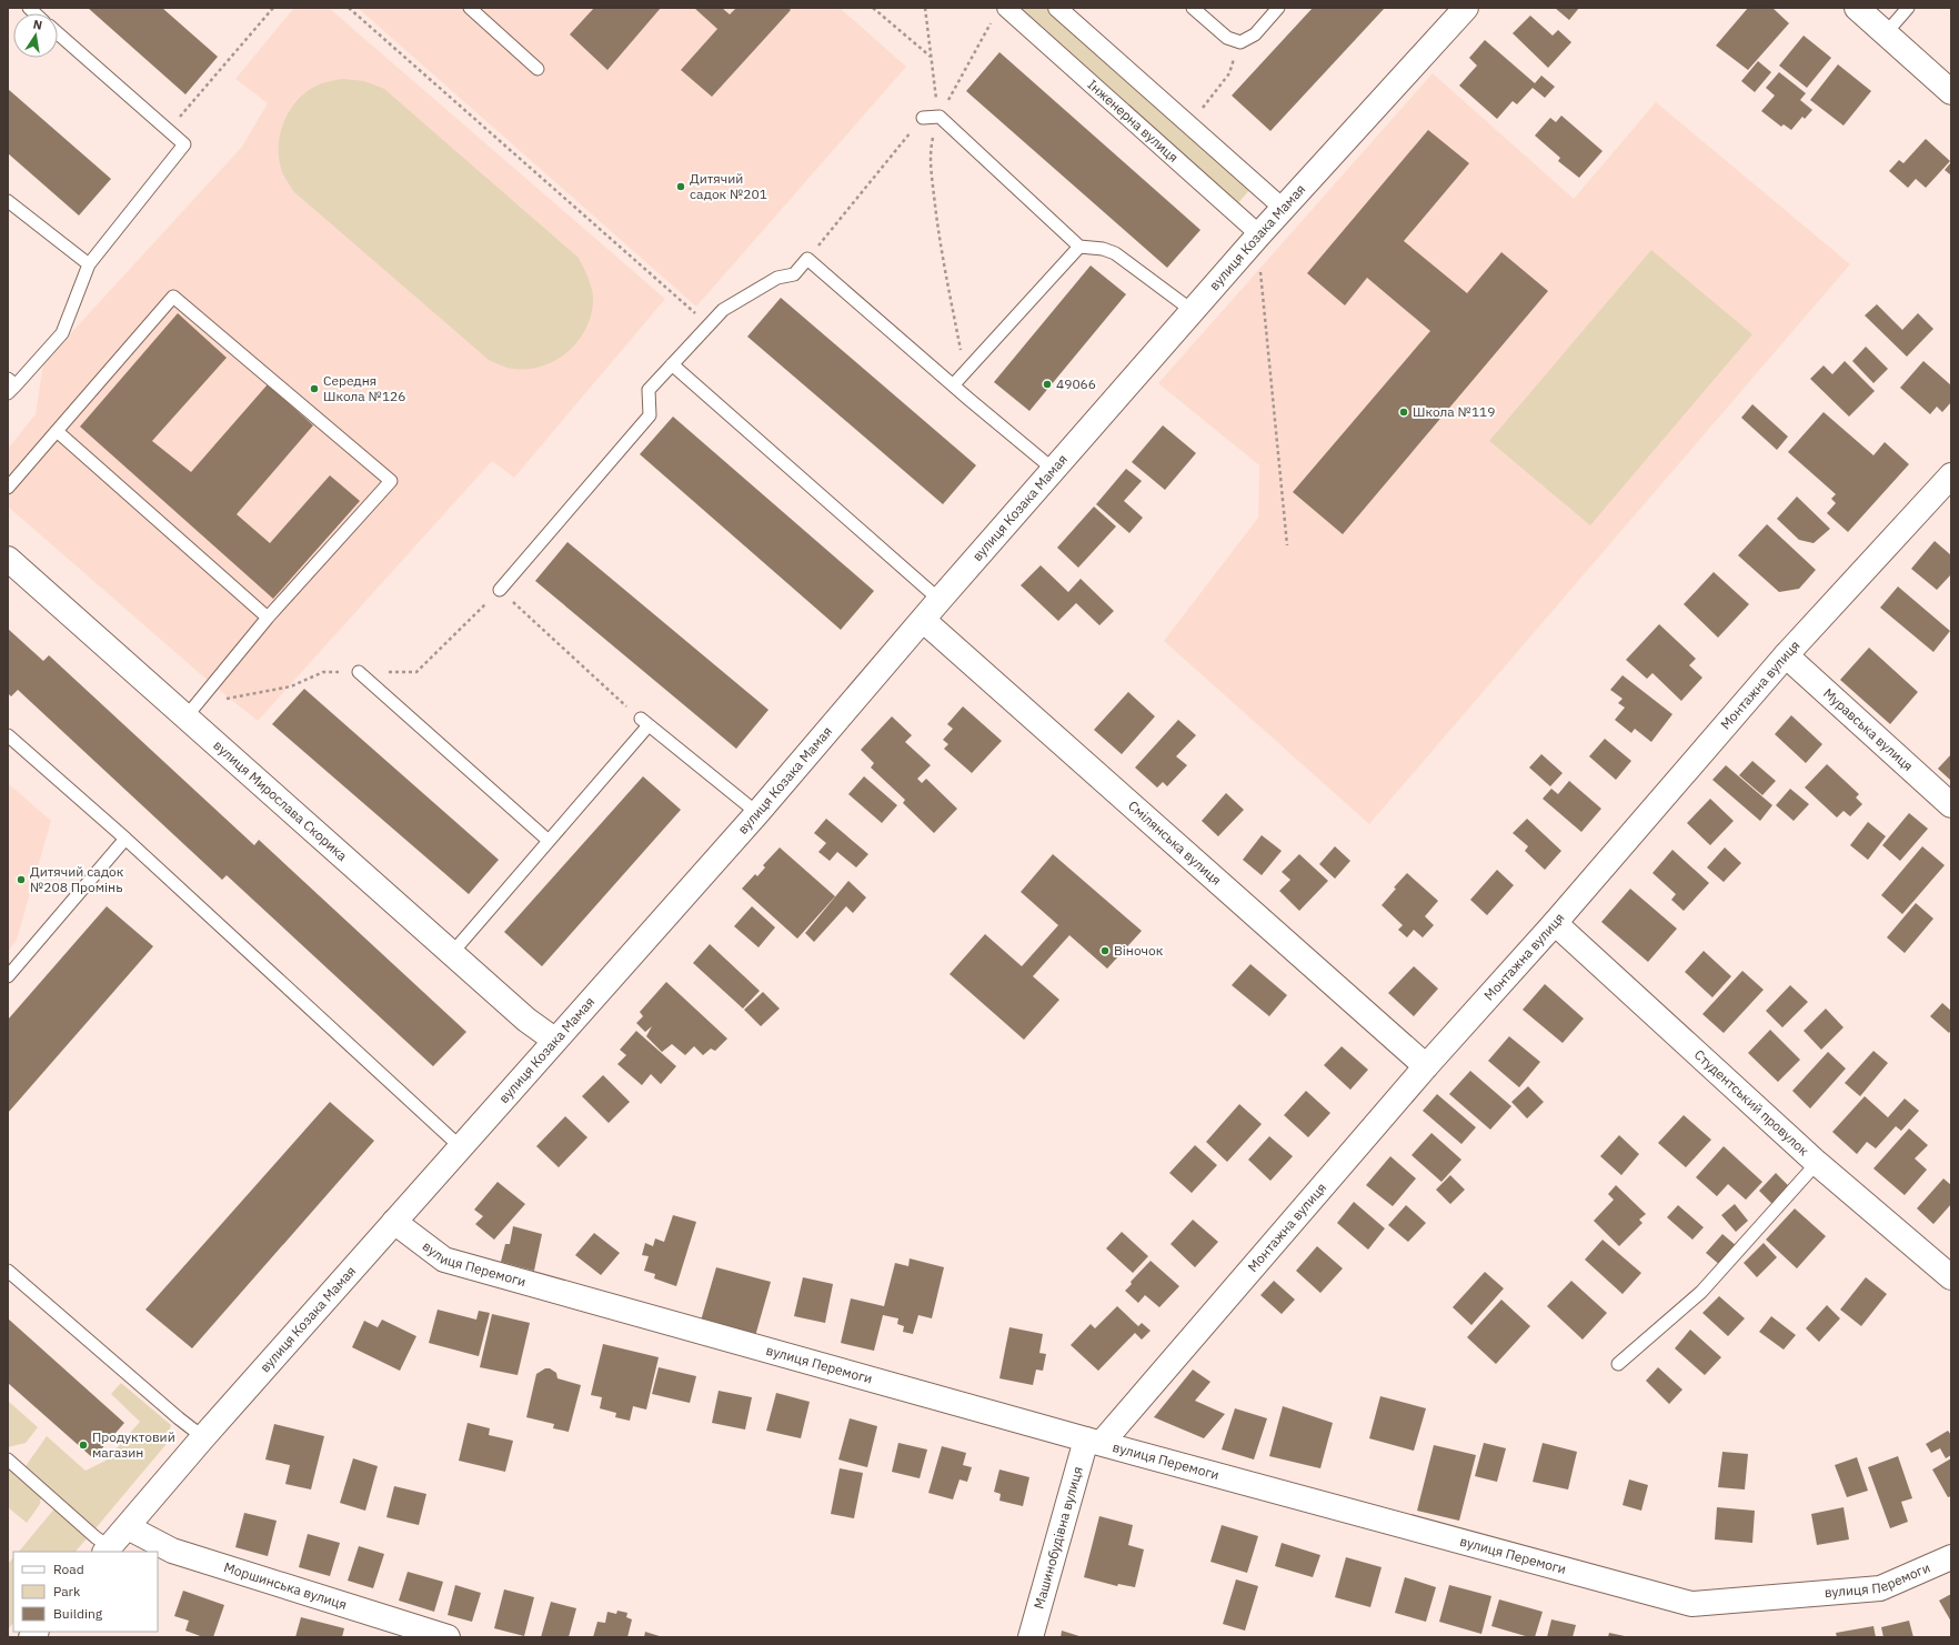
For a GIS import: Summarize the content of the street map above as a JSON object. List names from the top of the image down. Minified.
{"streets":{"street":["Інженерна вулиця","вулиця Козака Мамая","Монтажна вулиця","Муравська вулиця","вулиця Мирослава Скорика","Смілянська вулиця","Студентський провулок","вулиця Перемоги","Машинобудівна вулиця","Моршинська вулиця"]},"crossings":[["Інженерна вулиця","вулиця Козака Мамая"],["вулиця Козака Мамая","вулиця Мирослава Скорика"],["вулиця Козака Мамая","Смілянська вулиця"],["вулиця Козака Мамая","вулиця Перемоги"],["вулиця Козака Мамая","Моршинська вулиця"],["Монтажна вулиця","Муравська вулиця"],["Монтажна вулиця","Смілянська вулиця"],["Монтажна вулиця","Студентський провулок"],["Монтажна вулиця","вулиця Перемоги"],["Монтажна вулиця","Машинобудівна вулиця"],["вулиця Перемоги","Машинобудівна вулиця"]],"places":["Дитячий садок №201","49066","Середня Школа №126","Школа №119","Дитячий садок №208 Промінь","Віночок","Продуктовий магазин"],"legend":["Road","Park","Building"],"north":"top"}
